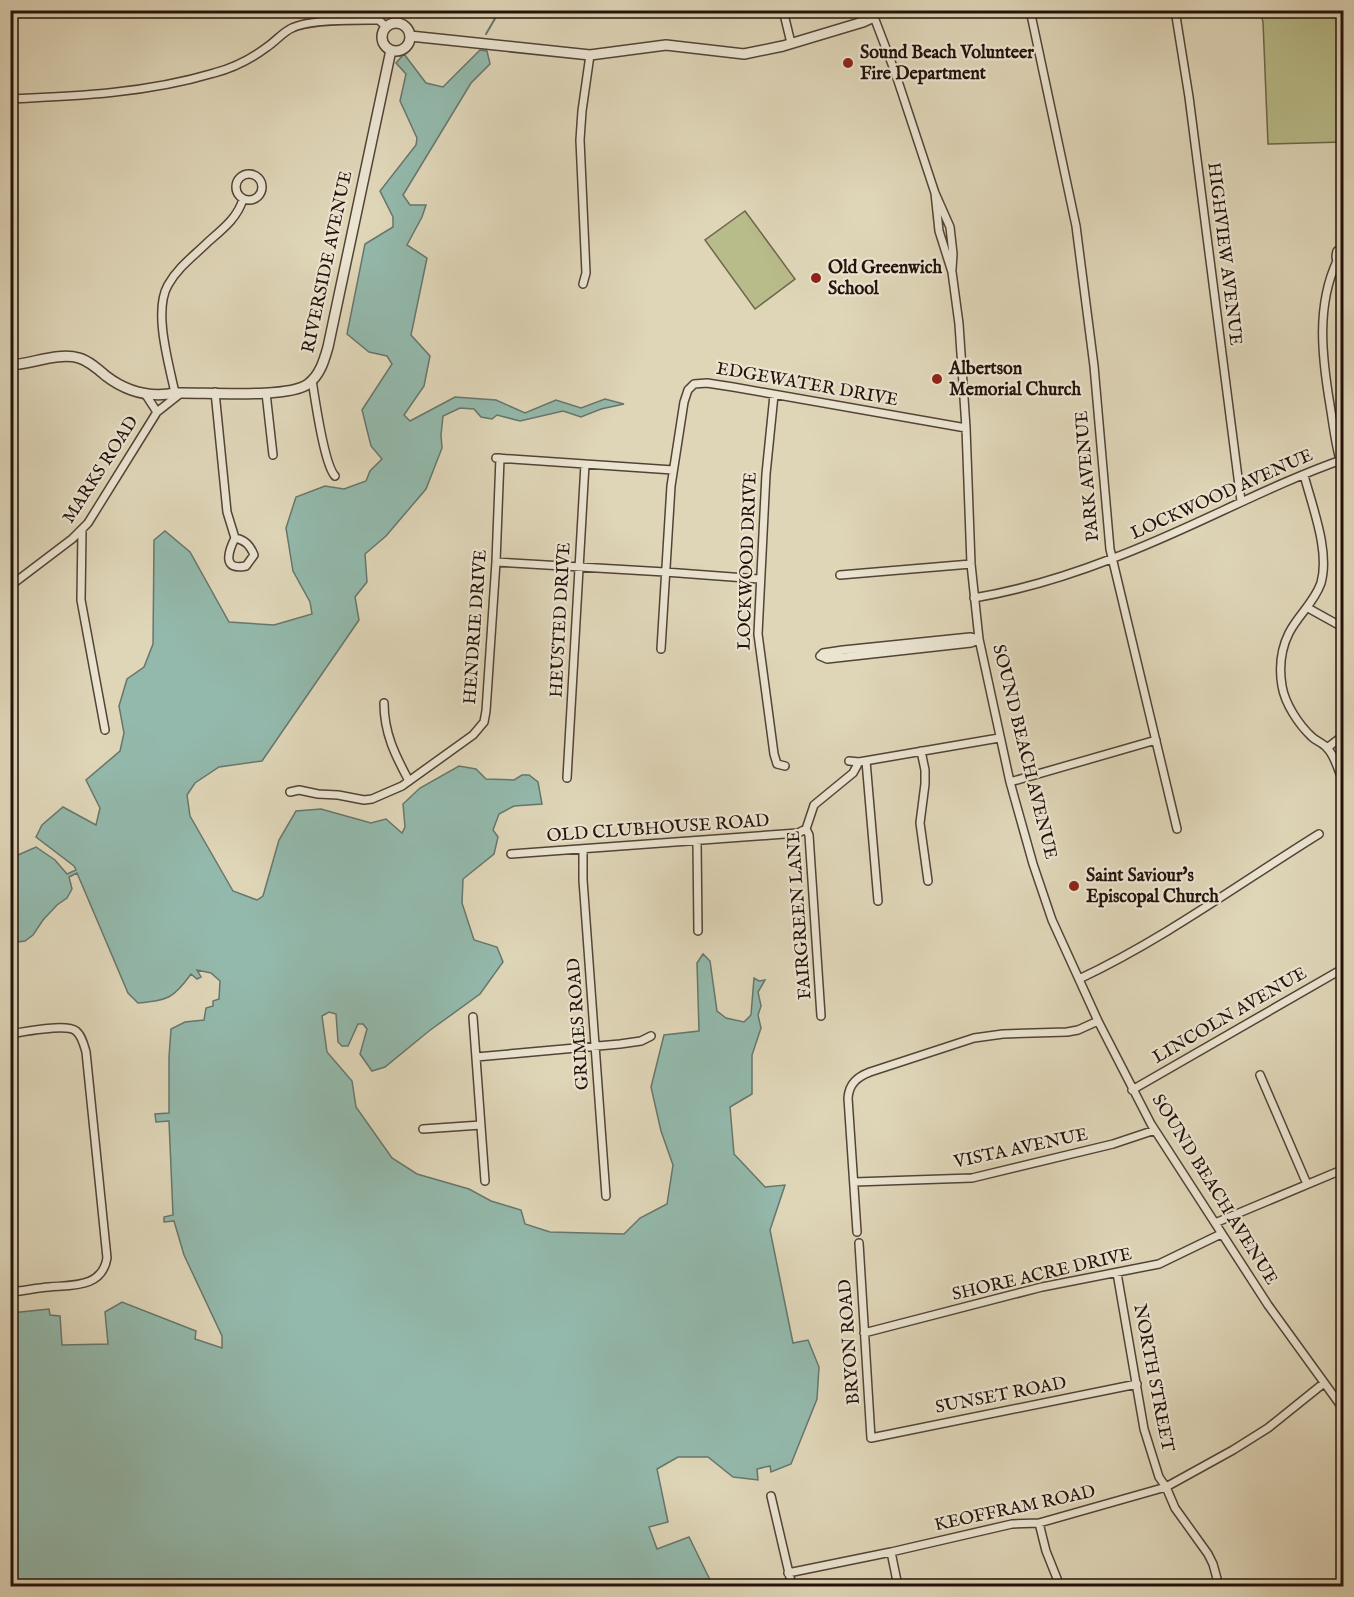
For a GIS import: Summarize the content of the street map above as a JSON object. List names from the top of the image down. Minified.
{"streets":{"street":["HIGHVIEW AVENUE","RIVERSIDE AVENUE","EDGEWATER DRIVE","MARKS ROAD","PARK AVENUE","LOCKWOOD AVENUE","LOCKWOOD DRIVE","HEUSTED DRIVE","HENDRIE DRIVE","SOUND BEACH AVENUE","OLD CLUBHOUSE ROAD","FAIRGREEN LANE","LINCOLN AVENUE","GRIMES ROAD","VISTA AVENUE","SHORE ACRE DRIVE","BRYON ROAD","NORTH STREET","SUNSET ROAD","KEOFFRAM ROAD"]},"crossings":[["HIGHVIEW AVENUE","LOCKWOOD AVENUE"],["RIVERSIDE AVENUE","MARKS ROAD"],["EDGEWATER DRIVE","LOCKWOOD DRIVE"],["EDGEWATER DRIVE","SOUND BEACH AVENUE"],["PARK AVENUE","LOCKWOOD AVENUE"],["LOCKWOOD AVENUE","SOUND BEACH AVENUE"],["HEUSTED DRIVE","HENDRIE DRIVE"],["SOUND BEACH AVENUE","LINCOLN AVENUE"],["SOUND BEACH AVENUE","VISTA AVENUE"],["SOUND BEACH AVENUE","SHORE ACRE DRIVE"],["SOUND BEACH AVENUE","KEOFFRAM ROAD"],["OLD CLUBHOUSE ROAD","FAIRGREEN LANE"],["OLD CLUBHOUSE ROAD","GRIMES ROAD"],["SHORE ACRE DRIVE","BRYON ROAD"],["SHORE ACRE DRIVE","NORTH STREET"],["BRYON ROAD","SUNSET ROAD"],["NORTH STREET","SUNSET ROAD"],["NORTH STREET","KEOFFRAM ROAD"]],"places":["Sound Beach Volunteer Fire Department","Old Greenwich School","Albertson Memorial Church","Saint Saviour's Episcopal Church"]}
